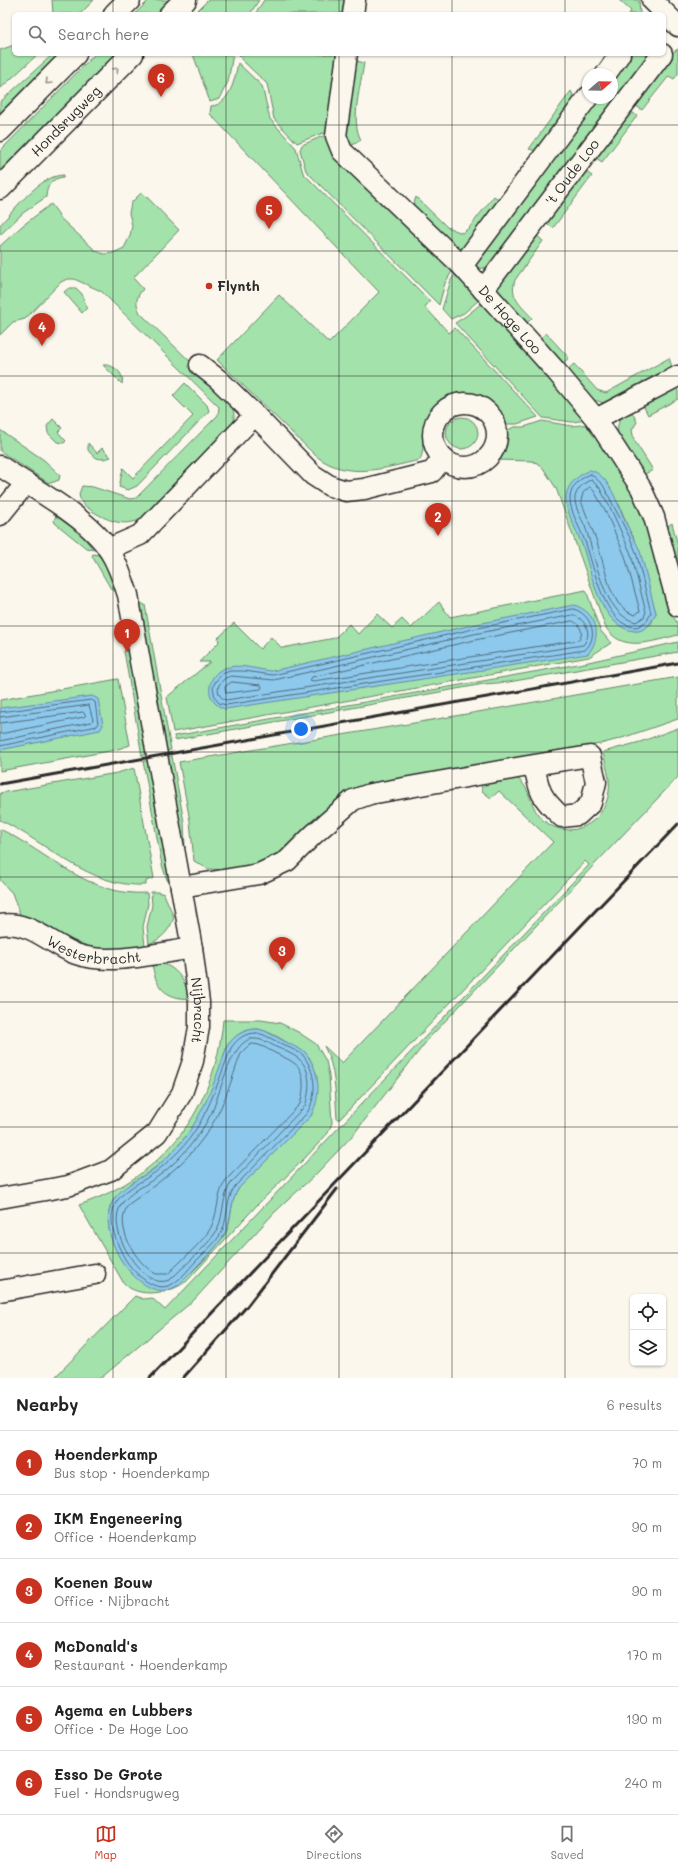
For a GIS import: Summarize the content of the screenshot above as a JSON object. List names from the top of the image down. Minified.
{"streets":{"main road":["Hondsrugweg"],"street":["'t Oude Loo","De Hoge Loo","Westerbracht","Nijbracht"]},"crossings":[["'t Oude Loo","De Hoge Loo"],["Westerbracht","Nijbracht"]],"places":["Flynth"],"north":"right","page":{"search":"Search here","pins":["6","5","4","2","1","3"],"heading":["Nearby","6 results"],"list":[{"mark":"1","name":"Hoenderkamp","note":"Bus stop · Hoenderkamp","value":"70 m"},{"mark":"2","name":"IKM Engeneering","note":"Office · Hoenderkamp","value":"90 m"},{"mark":"3","name":"Koenen Bouw","note":"Office · Nijbracht","value":"90 m"},{"mark":"4","name":"McDonald's","note":"Restaurant · Hoenderkamp","value":"170 m"},{"mark":"5","name":"Agema en Lubbers","note":"Office · De Hoge Loo","value":"190 m"},{"mark":"6","name":"Esso De Grote","note":"Fuel · Hondsrugweg","value":"240 m"}],"nav":["Map","Directions","Saved"]}}
